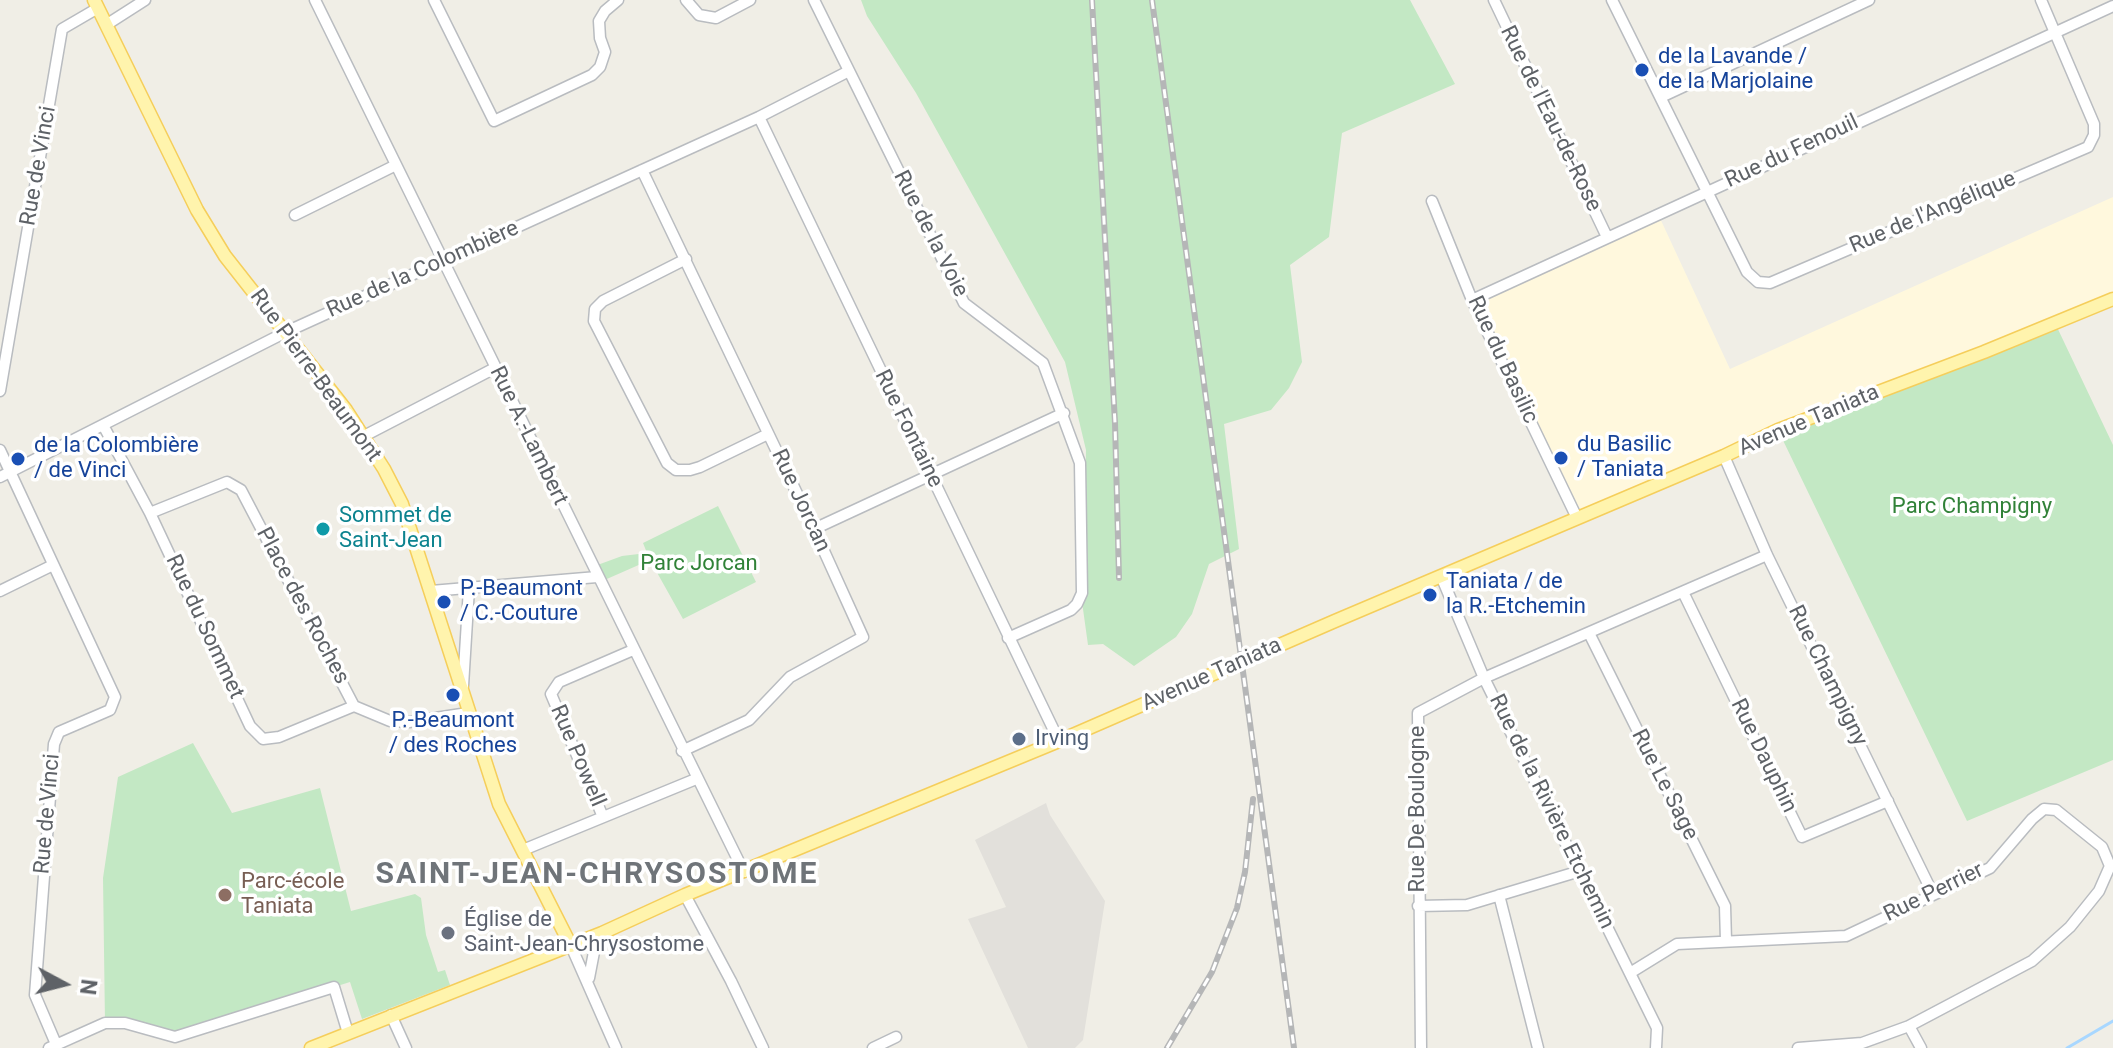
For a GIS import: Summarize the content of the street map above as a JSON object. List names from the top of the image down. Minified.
{"streets":{"main road":["Rue Pierre-Beaumont","Avenue Taniata"],"street":["Rue de l'Eau-de-Rose","Rue du Fenouil","Rue de Vinci","Rue de l'Angélique","Rue de la Voie","Rue de la Colombière","Rue du Basilic","Rue Fontaine","Rue A.-Lambert","Rue Jorcan","Place des Roches","Rue du Sommet","Rue Champigny","Rue Powell","Rue Dauphin","Rue Le Sage","Rue De Boulogne","Rue de la Rivière Etchemin","Rue Perrier"]},"crossings":[["Rue de l'Eau-de-Rose","Rue du Fenouil"],["Rue du Fenouil","Rue de l'Angélique"],["Rue du Fenouil","Rue du Basilic"],["Rue de Vinci","Rue de la Colombière"],["Rue de Vinci","Rue Pierre-Beaumont"],["Rue de la Voie","Rue de la Colombière"],["Rue de la Voie","Rue Fontaine"],["Rue de la Colombière","Rue Pierre-Beaumont"],["Rue de la Colombière","Rue Fontaine"],["Rue de la Colombière","Rue A.-Lambert"],["Rue de la Colombière","Rue Jorcan"],["Rue de la Colombière","Rue du Sommet"],["Rue du Basilic","Avenue Taniata"],["Rue Pierre-Beaumont","Avenue Taniata"],["Rue Pierre-Beaumont","Place des Roches"],["Avenue Taniata","Rue Fontaine"],["Avenue Taniata","Rue A.-Lambert"],["Avenue Taniata","Rue Champigny"],["Avenue Taniata","Rue de la Rivière Etchemin"],["Rue A.-Lambert","Rue Jorcan"],["Rue A.-Lambert","Rue Powell"],["Place des Roches","Rue du Sommet"],["Rue Champigny","Rue Dauphin"],["Rue Champigny","Rue De Boulogne"],["Rue Champigny","Rue Perrier"],["Rue Dauphin","Rue De Boulogne"],["Rue Le Sage","Rue De Boulogne"],["Rue Le Sage","Rue Perrier"],["Rue De Boulogne","Rue de la Rivière Etchemin"],["Rue de la Rivière Etchemin","Rue Perrier"]],"districts":["SAINT-JEAN-CHRYSOSTOME"],"parks":["Parc Champigny","Parc Jorcan"],"places":["de la Lavande / de la Marjolaine","du Basilic / Taniata","de la Colombière / de Vinci","Sommet de Saint-Jean","Taniata / de la R.-Etchemin","P.-Beaumont / C.-Couture","P.-Beaumont / des Roches","Irving","Parc-école Taniata","Église de Saint-Jean-Chrysostome"],"north":"right"}
